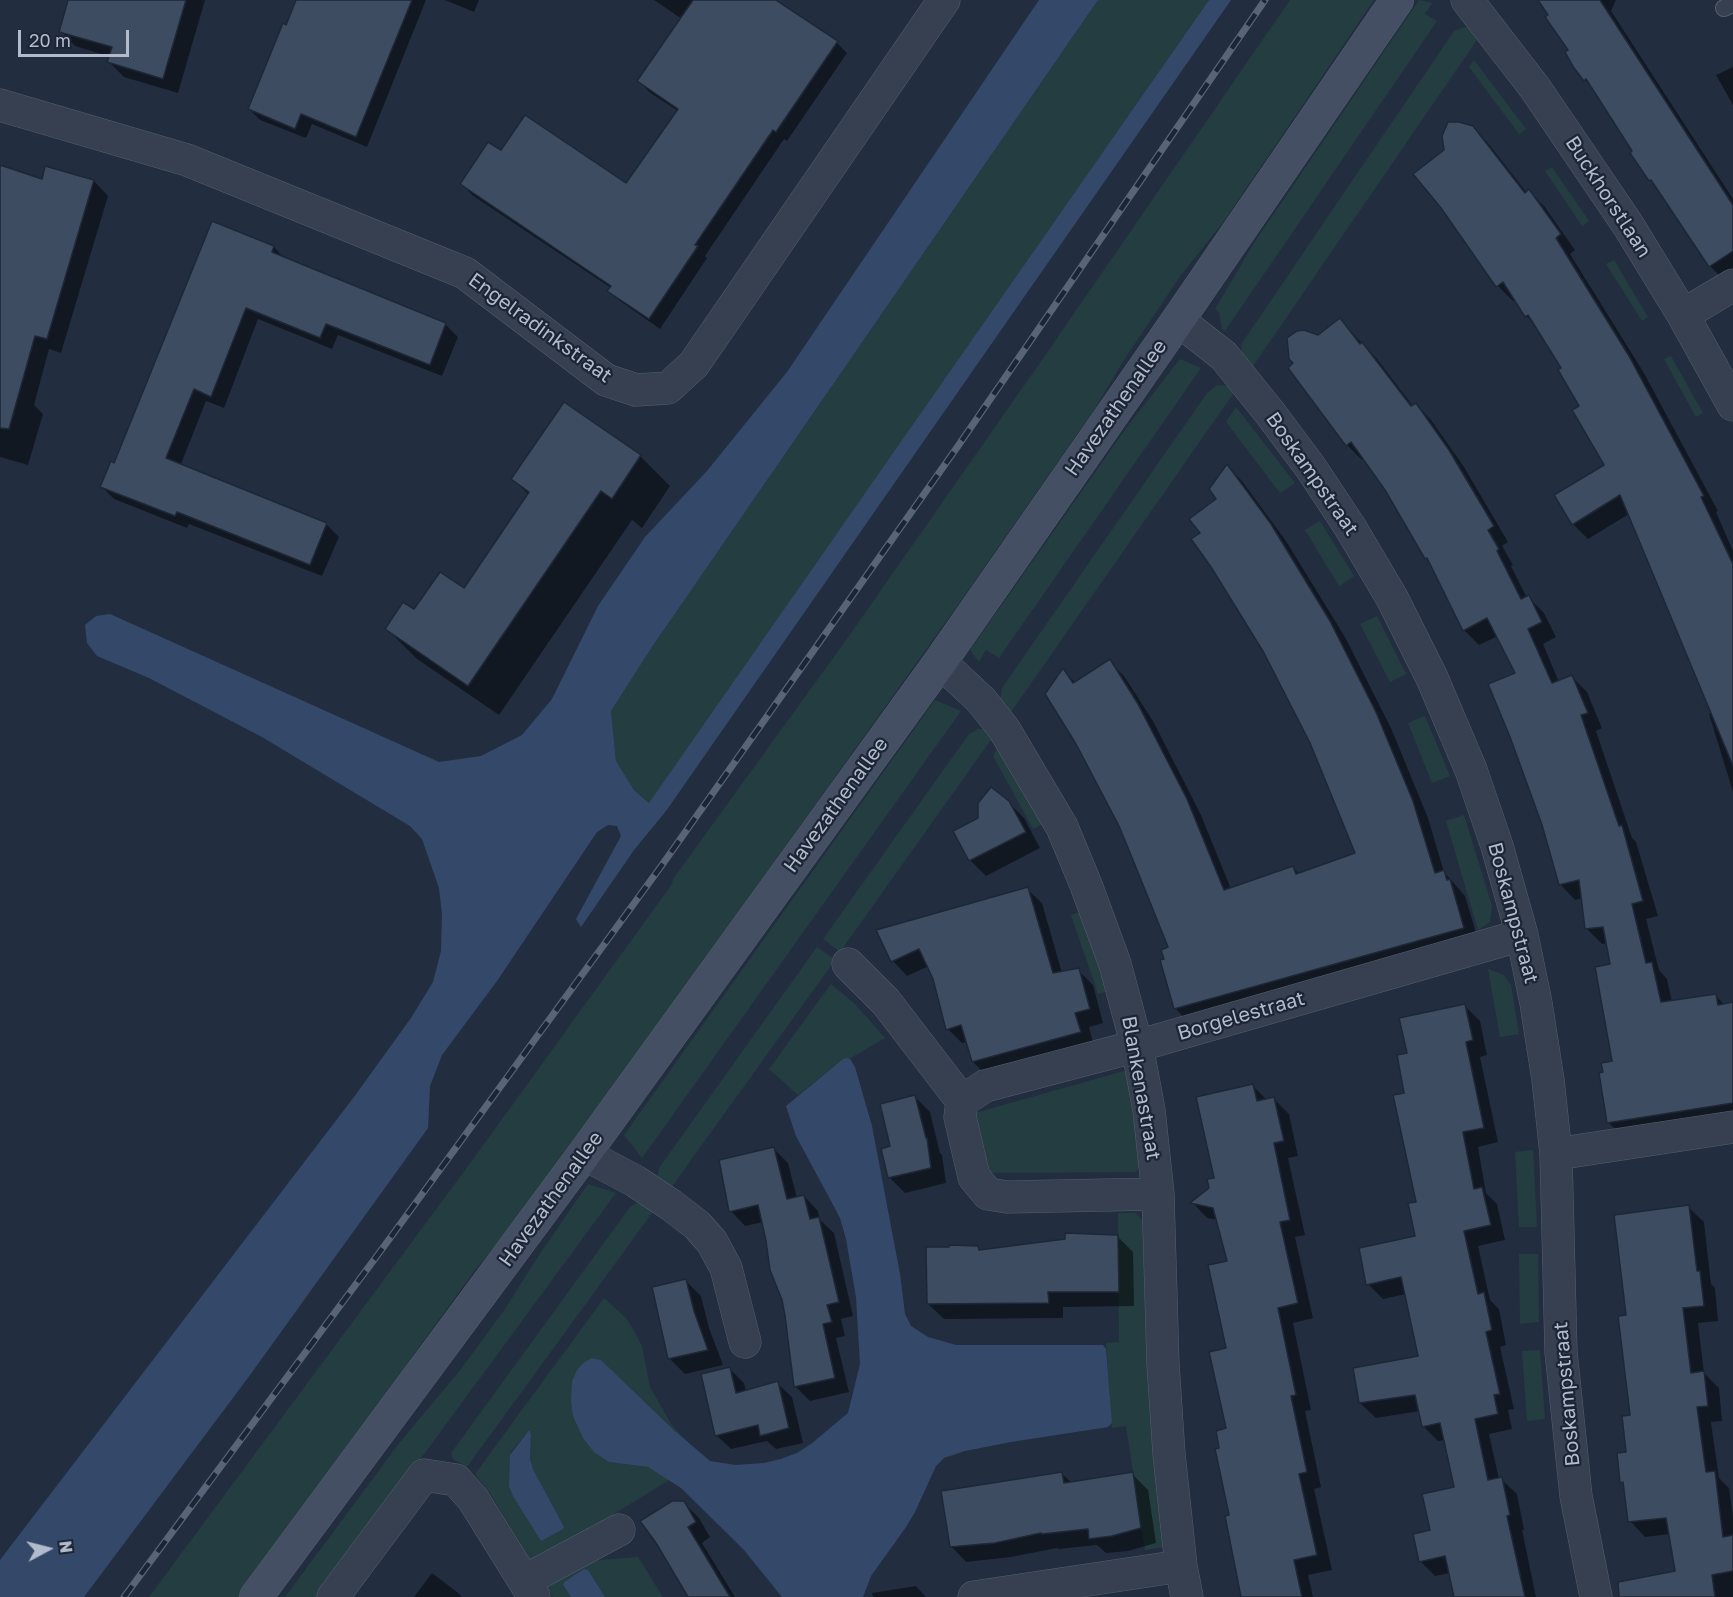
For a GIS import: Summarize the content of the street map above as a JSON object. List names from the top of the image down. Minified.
{"streets":{"main road":["Havezathenallee"],"street":["Buckhorstlaan","Engelradinkstraat","Boskampstraat","Borgelestraat","Blankenastraat"]},"crossings":[["Havezathenallee","Boskampstraat"],["Havezathenallee","Blankenastraat"],["Boskampstraat","Borgelestraat"],["Borgelestraat","Blankenastraat"]],"scale_bar":"20 m","north":"right"}
